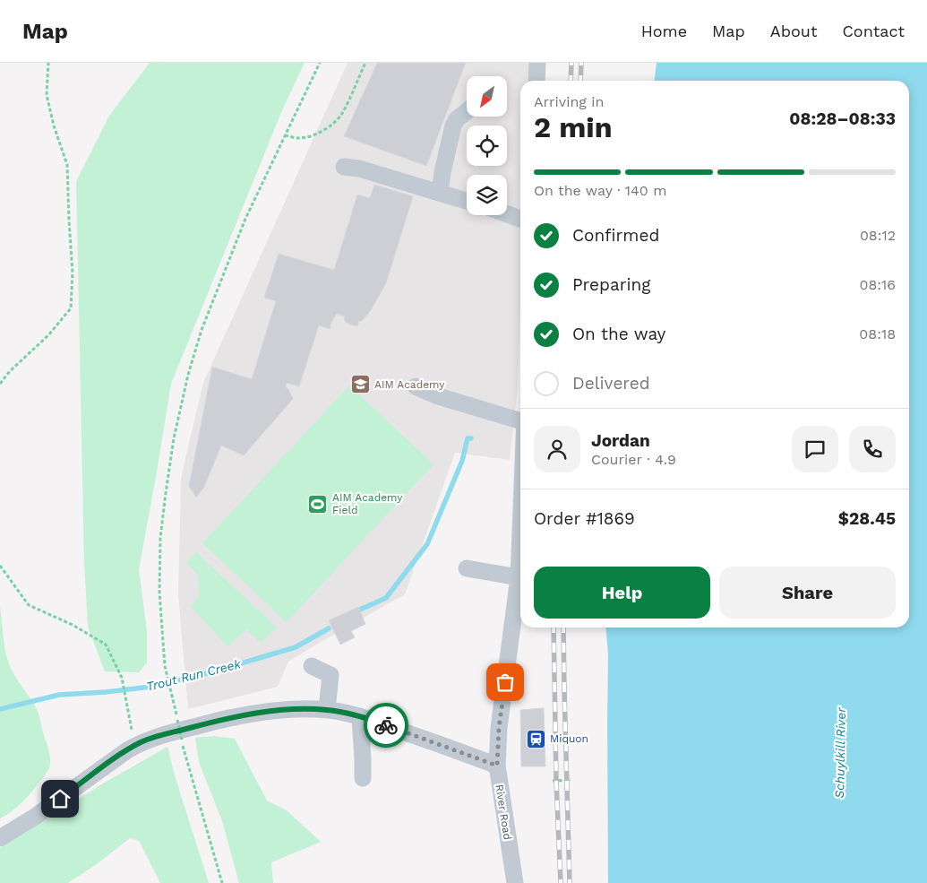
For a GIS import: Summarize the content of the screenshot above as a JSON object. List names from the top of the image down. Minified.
{"streets":{"street":["River Road"]},"water":["Trout Run Creek","Schuylkill River"],"places":{"school or university":["AIM Academy"],"sports":["AIM Academy Field"],"station":["Miquon"]},"north":"bottom left","page":{"header":"Map","nav":["Home","Map","About","Contact"],"heading":["2 min","Arriving in","08:28–08:33"],"panel":["Jordan","Courier · 4.9","Order #1869","$28.45"],"bar":"On the way · 140 m","list":[["Confirmed","08:12"],["Preparing","08:16"],["On the way","08:18"],"Delivered"],"buttons":["Help","Share"]}}
